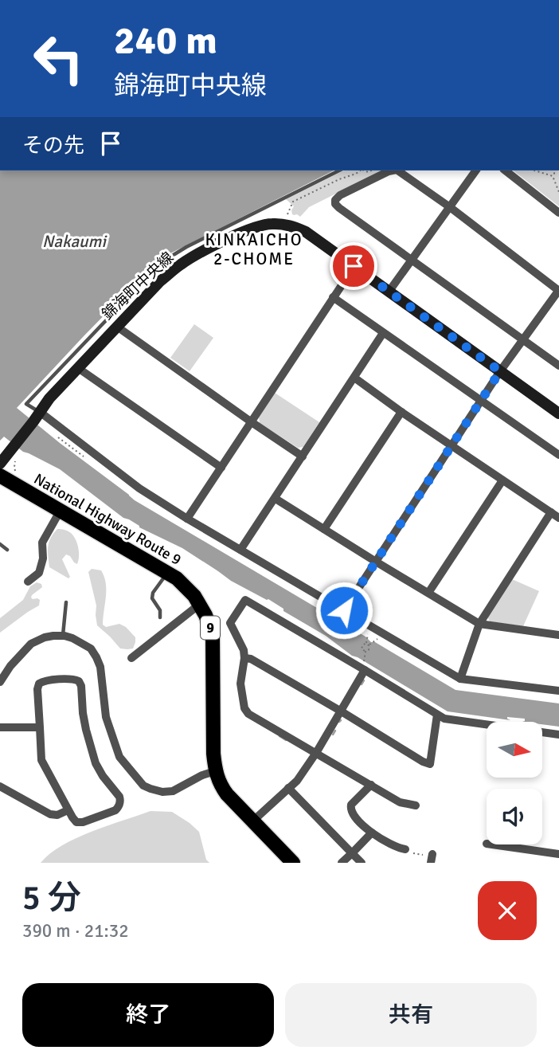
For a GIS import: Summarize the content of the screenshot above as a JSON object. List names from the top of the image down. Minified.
{"streets":{"highway":["National Highway Route 9","9"],"street":["錦海町中央線"]},"districts":["KINKAICHO 2-CHOME"],"water":["Nakaumi"],"north":"right","page":{"turn":["240 m","錦海町中央線"],"then":"その先","heading":["5 分","390 m · 21:32"],"buttons":["終了","共有"]}}
